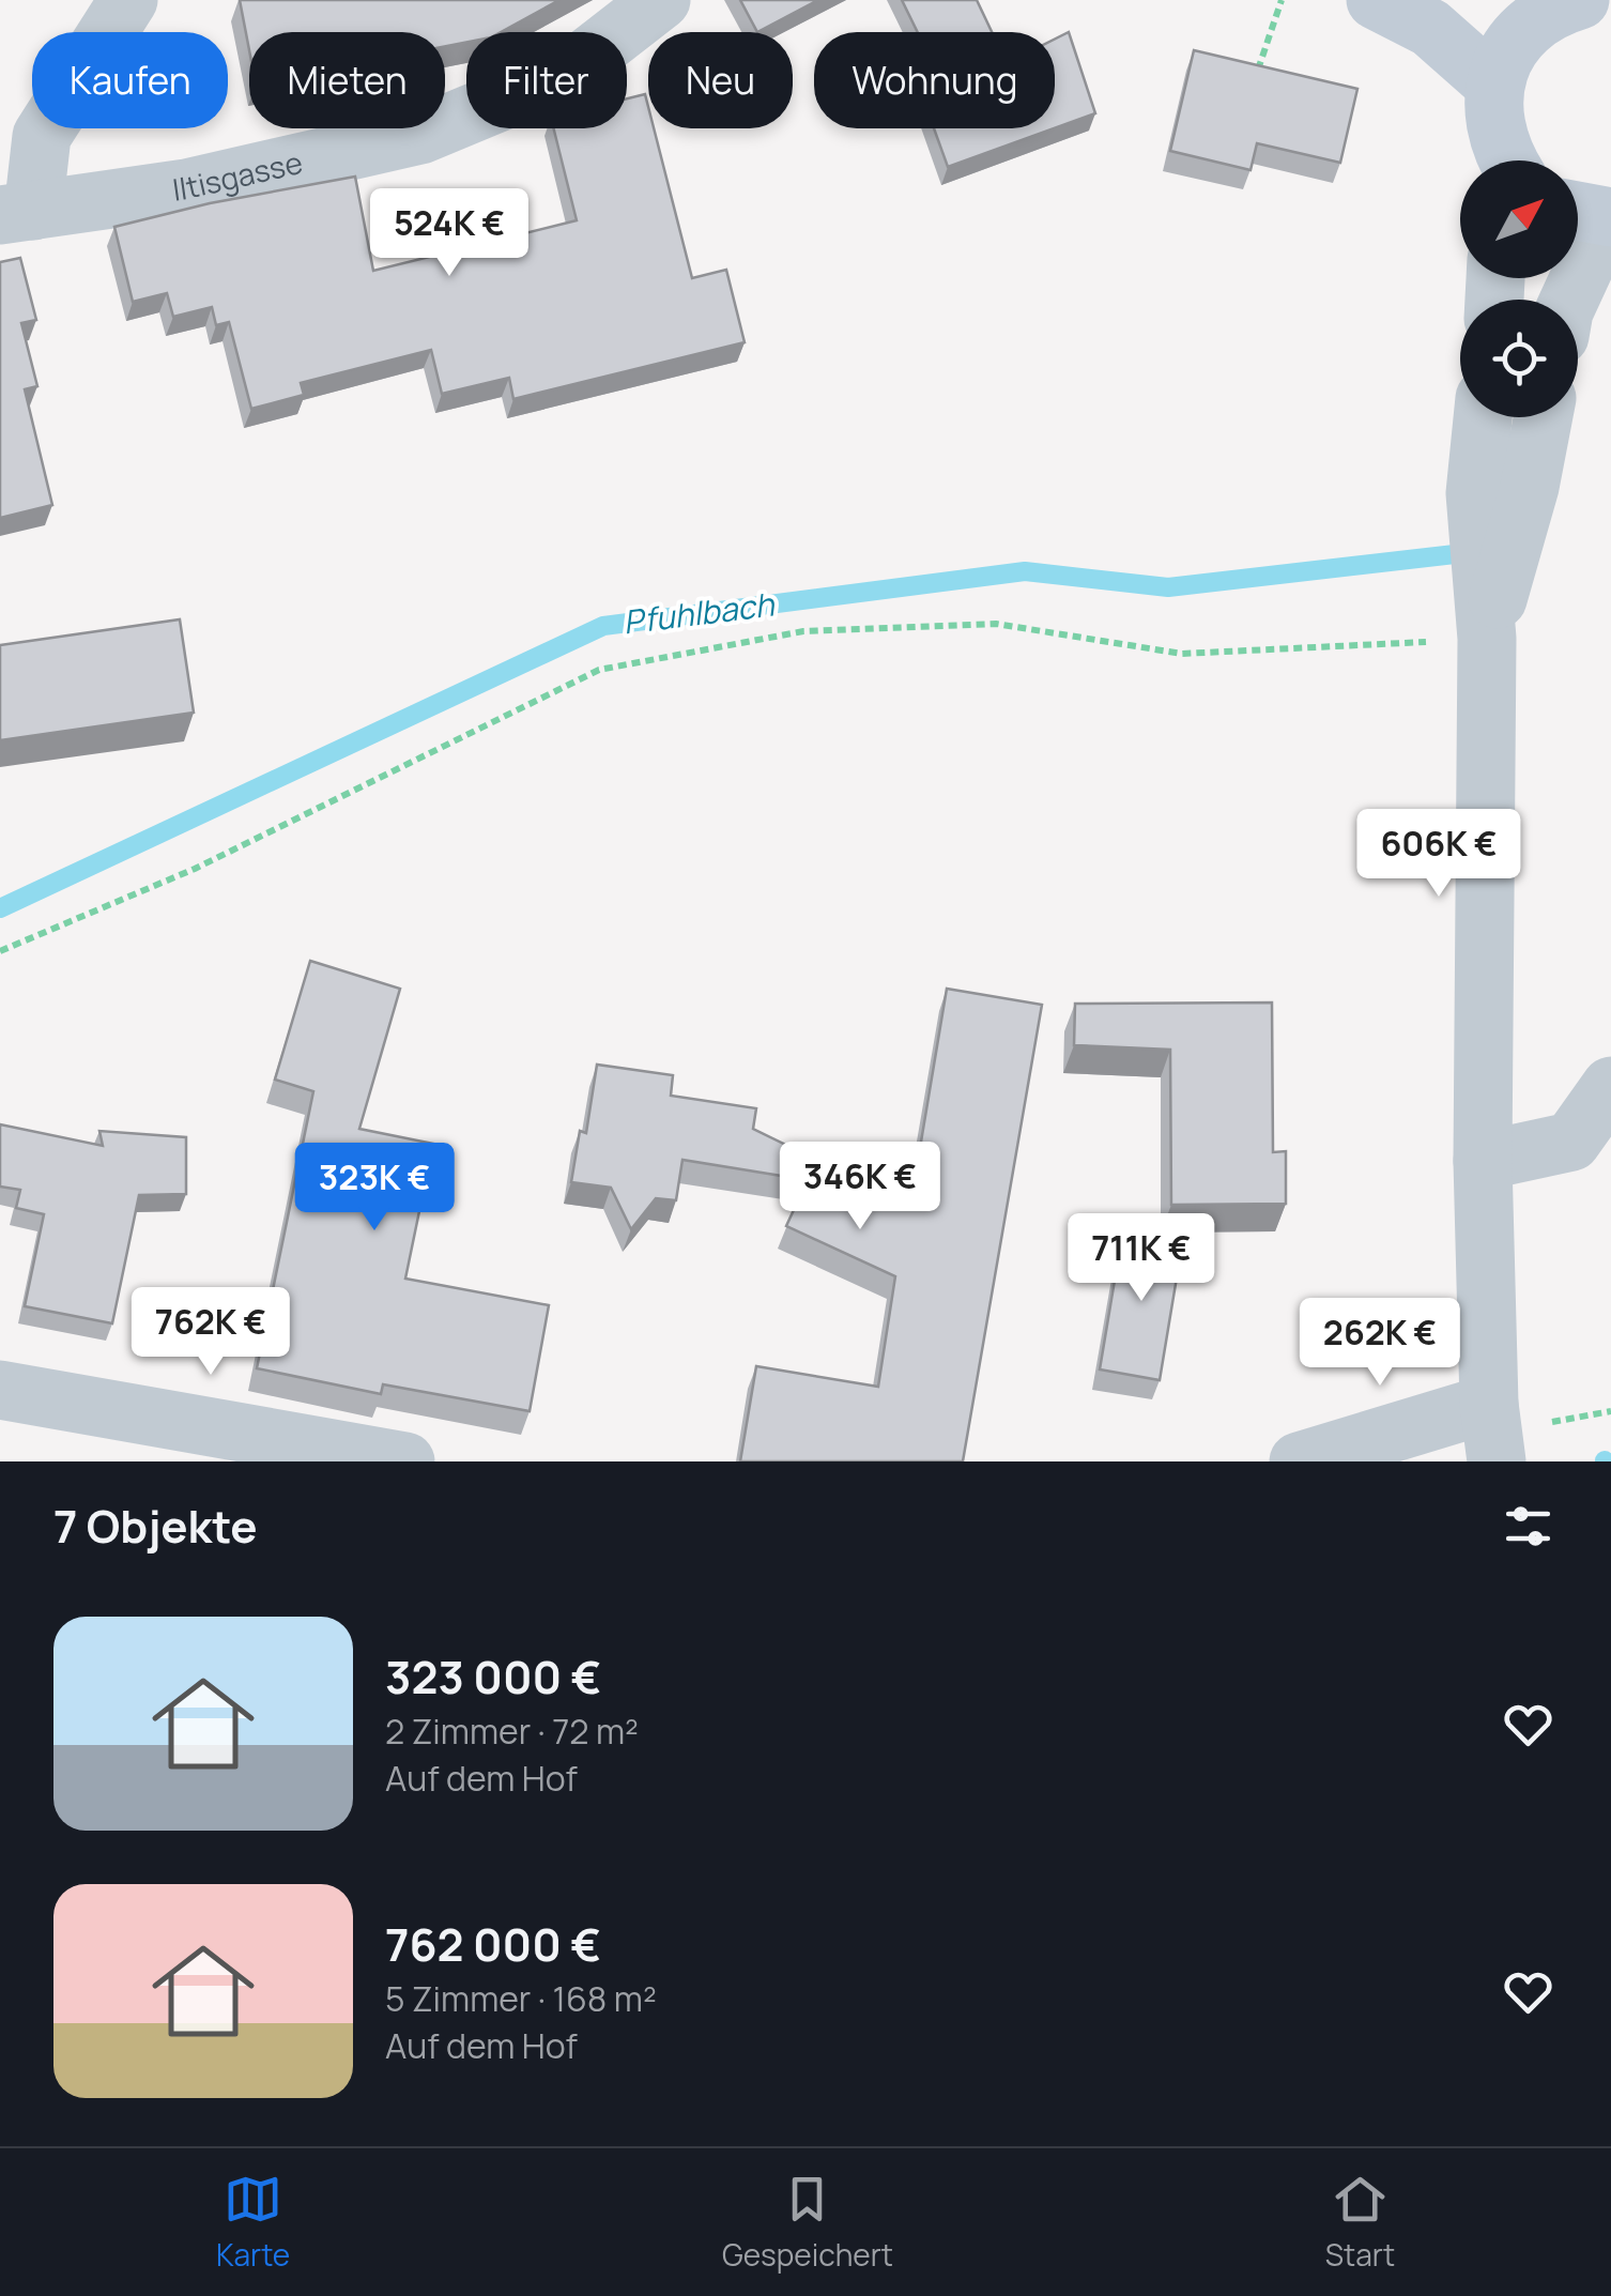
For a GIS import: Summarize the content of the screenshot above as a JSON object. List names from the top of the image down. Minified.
{"streets":{"street":["Iltisgasse"]},"water":["Pfuhlbach"],"north":"top right","page":{"chip":["Kaufen","Mieten","Filter","Neu","Wohnung"],"price":["524K €","606K €","346K €","323K €","711K €","762K €","262K €"],"heading":"7 Objekte","list":[{"name":"323 000 €","note":"2 Zimmer · 72 m² · Auf dem Hof"},{"name":"762 000 €","note":"5 Zimmer · 168 m² · Auf dem Hof"}],"tabs":["Karte","Gespeichert","Start"]}}
